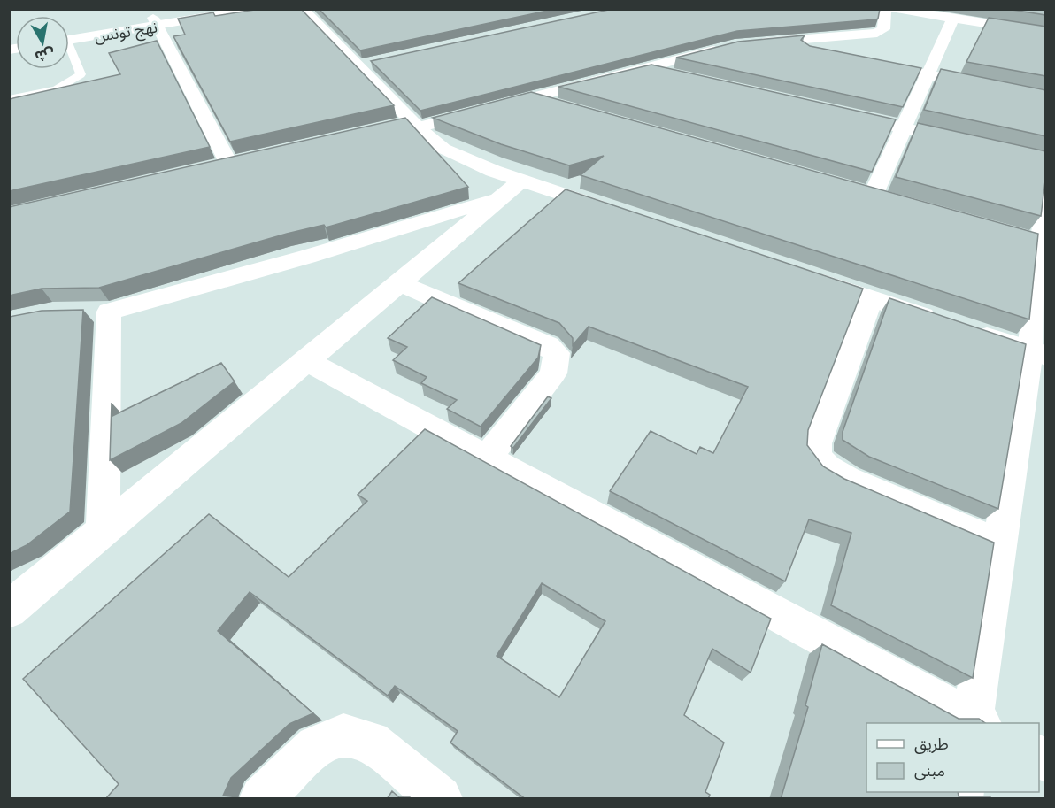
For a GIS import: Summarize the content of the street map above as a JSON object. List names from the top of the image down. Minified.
{"streets":{"street":["نهج تونس"]},"legend":["طريق","مبنى"],"north":"bottom"}
